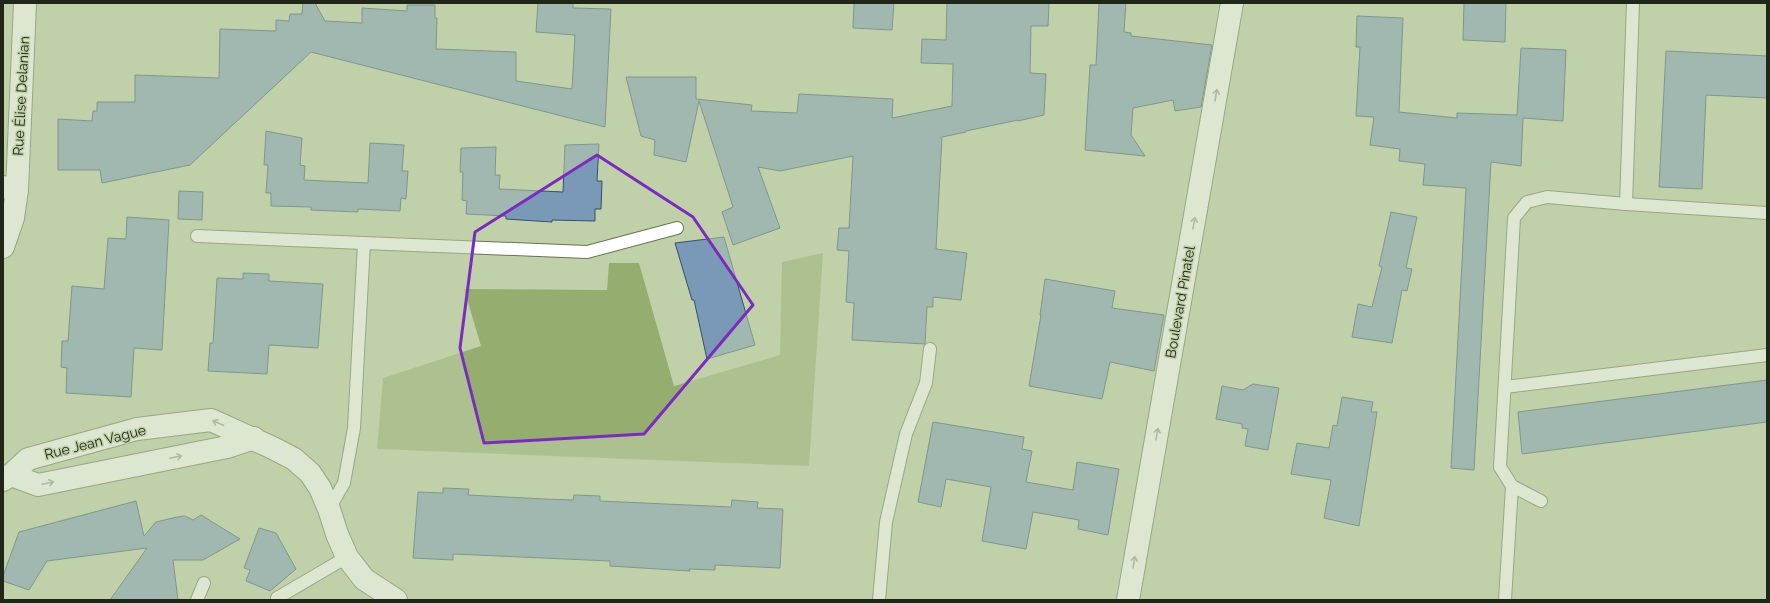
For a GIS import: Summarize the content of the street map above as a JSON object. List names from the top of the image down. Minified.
{"streets":{"street":["Rue Élise Delanian","Boulevard Pinatel","Rue Jean Vague"]},"one_way":["Boulevard Pinatel"]}
